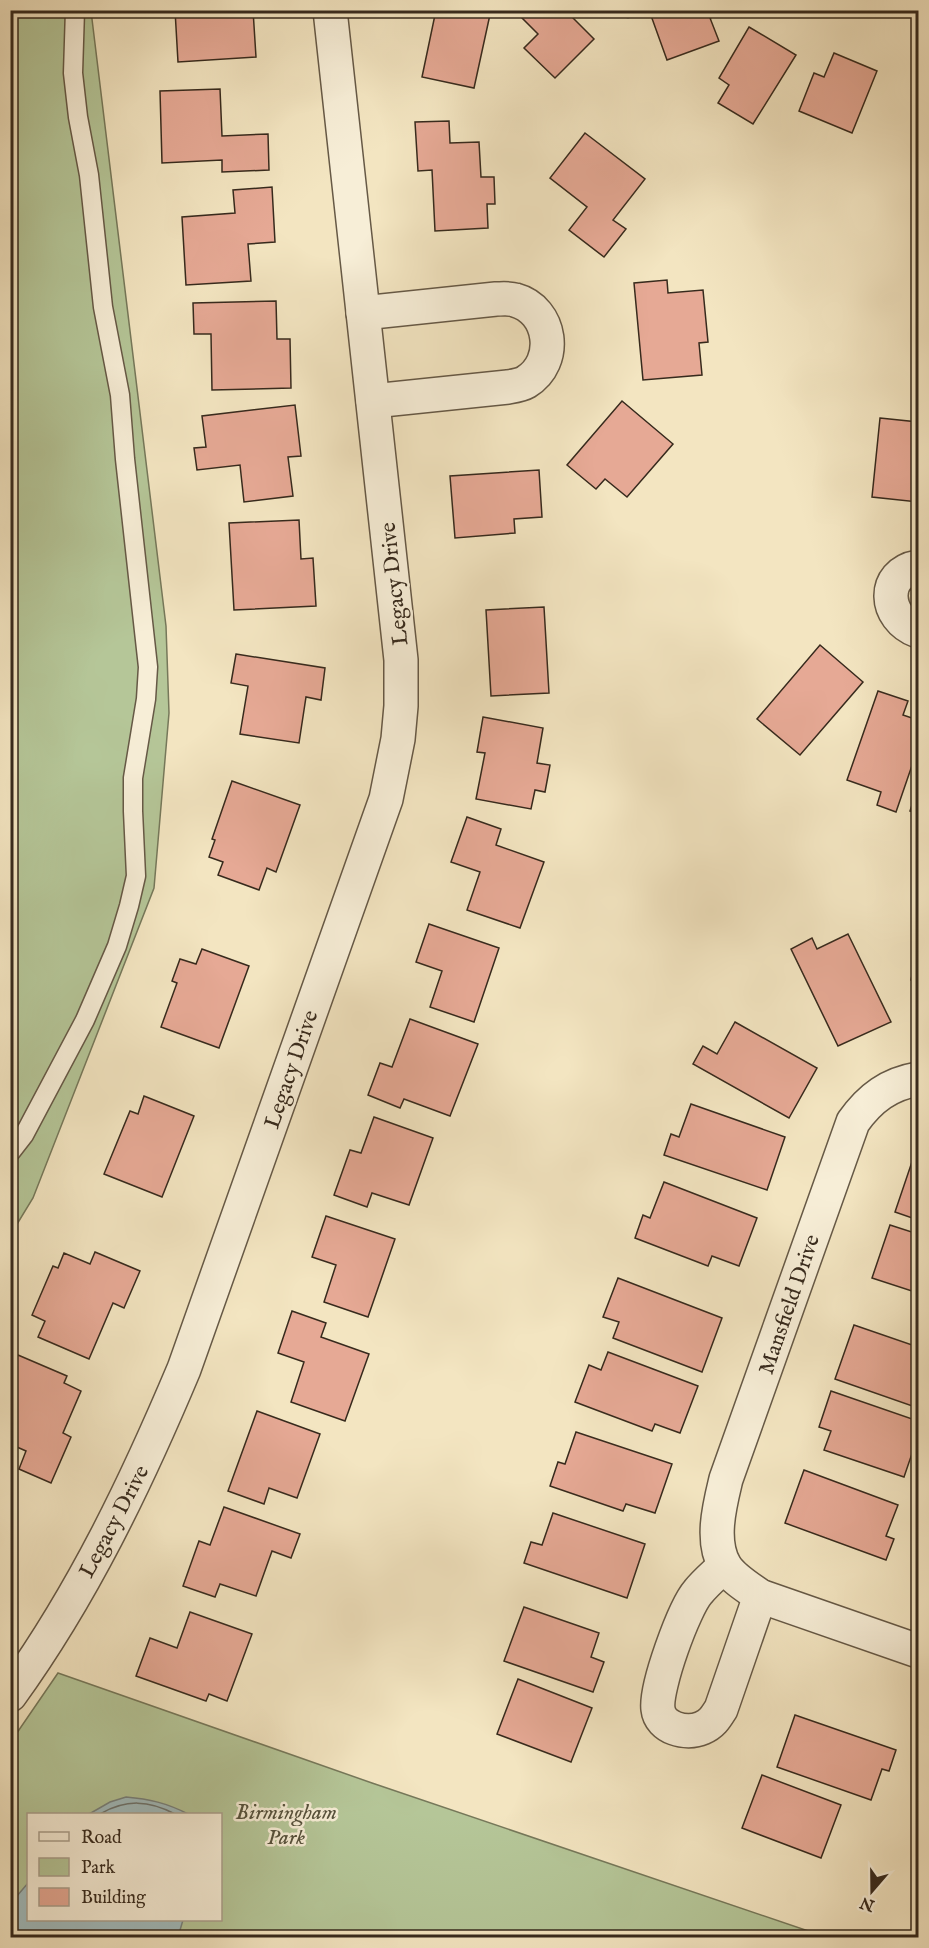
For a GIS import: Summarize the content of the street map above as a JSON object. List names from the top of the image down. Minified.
{"streets":{"street":["Legacy Drive","Mansfield Drive"]},"parks":["Birmingham Park"],"legend":["Road","Park","Building"],"north":"bottom"}
